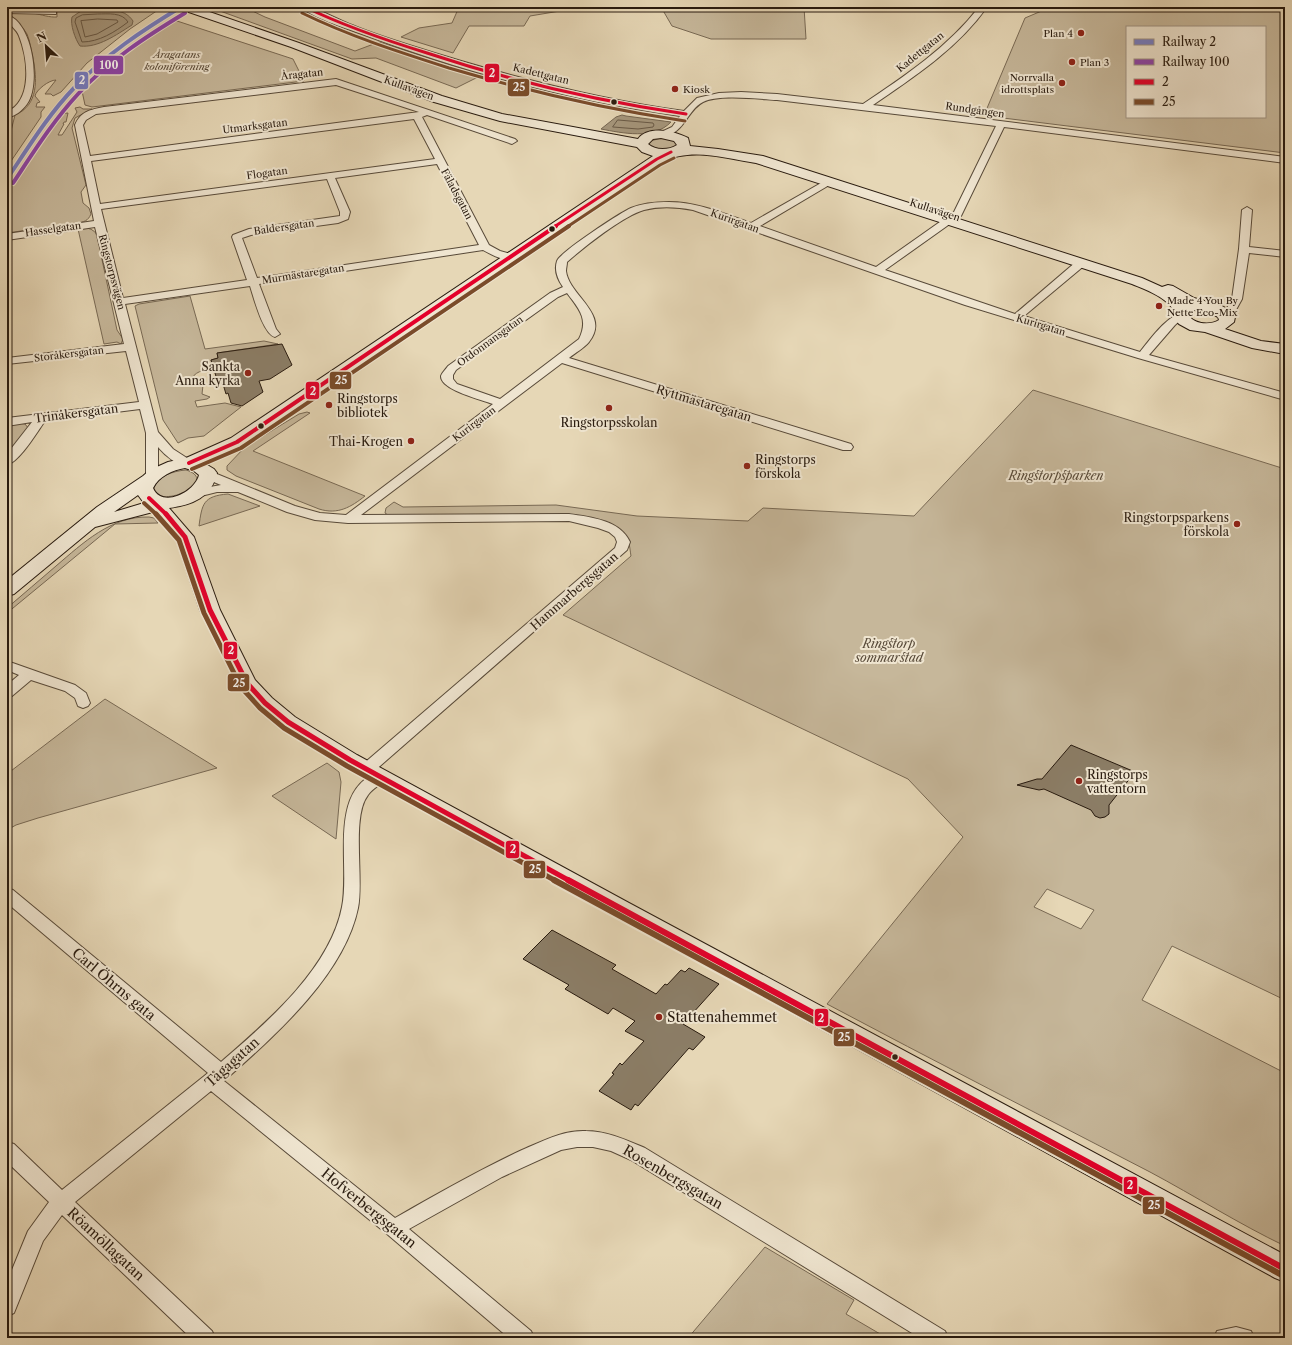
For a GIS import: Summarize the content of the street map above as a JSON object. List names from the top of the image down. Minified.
{"streets":{"street":["Kadettgatan","Åragatan","Kullavägen","Rundgången","Utmarksgatan","Flogatan","Fäladsgatan","Kurirgatan","Baldersgatan","Hasselgatan","Ringstorpsvägen","Murmästaregatan","Ordonnansgatan","Storåkersgatan","Ryttmästaregatan","Trinåkersgatan","Hammarbergsgatan","Carl Öhrns gata","Tågagatan","Rosenbergsgatan","Hofverbergsgatan","Röamöllagatan"]},"crossings":[["Kadettgatan","Rundgången"],["Åragatan","Utmarksgatan"],["Åragatan","Fäladsgatan"],["Åragatan","Ringstorpsvägen"],["Kullavägen","Rundgången"],["Utmarksgatan","Fäladsgatan"],["Utmarksgatan","Ringstorpsvägen"],["Flogatan","Fäladsgatan"],["Flogatan","Baldersgatan"],["Flogatan","Ringstorpsvägen"],["Fäladsgatan","Murmästaregatan"],["Kurirgatan","Ordonnansgatan"],["Kurirgatan","Ryttmästaregatan"],["Kurirgatan","Hammarbergsgatan"],["Baldersgatan","Murmästaregatan"],["Hasselgatan","Ringstorpsvägen"],["Ringstorpsvägen","Murmästaregatan"],["Ringstorpsvägen","Storåkersgatan"],["Ringstorpsvägen","Trinåkersgatan"],["Hammarbergsgatan","Tågagatan"],["Carl Öhrns gata","Tågagatan"],["Carl Öhrns gata","Hofverbergsgatan"],["Tågagatan","Hofverbergsgatan"],["Tågagatan","Röamöllagatan"],["Rosenbergsgatan","Hofverbergsgatan"]],"parks":["Åragatans koloniförening","Ringstorpsparken","Ringstorp sommarstad"],"places":["Plan 4","Plan 3","Norrvalla idrottsplats","Kiosk","Made 4 You By Nette Eco-Mix","Sankta Anna kyrka","Ringstorps bibliotek","Ringstorpsskolan","Thai-Krogen","Ringstorps förskola","Ringstorpsparkens förskola","Ringstorps vattentorn","Stattenahemmet"],"lines":["rail line 2","transit line 2","rail line 100","transit line 25"],"legend":["Railway 2","Railway 100","2","25"],"north":"top left"}
